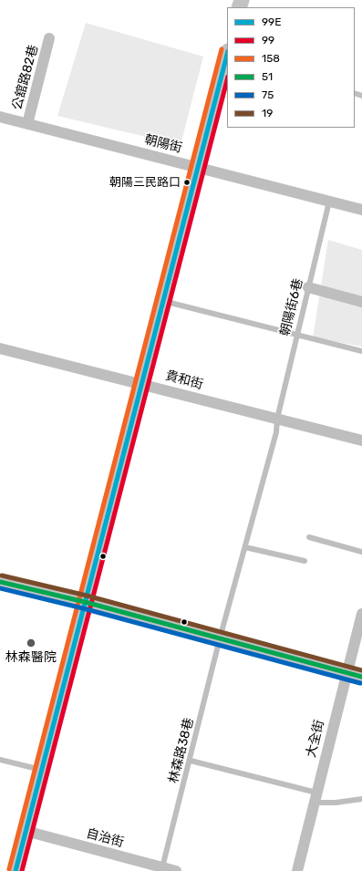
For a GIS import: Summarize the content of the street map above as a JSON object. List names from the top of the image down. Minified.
{"streets":{"street":["公舘路82巷","朝陽街","貴和街","大全街","自治街"],"lane":["朝陽街6巷","林森路38巷"]},"crossings":[["公舘路82巷","朝陽街"],["朝陽街","朝陽街6巷"],["朝陽街6巷","貴和街"],["朝陽街6巷","林森路38巷"],["林森路38巷","自治街"]],"places":["朝陽三民路口","林森醫院"],"lines":["transit line 158","transit line 99E","transit line 99","transit line 19","transit line 51","transit line 75"],"legend":["99E","99","158","51","75","19"]}
